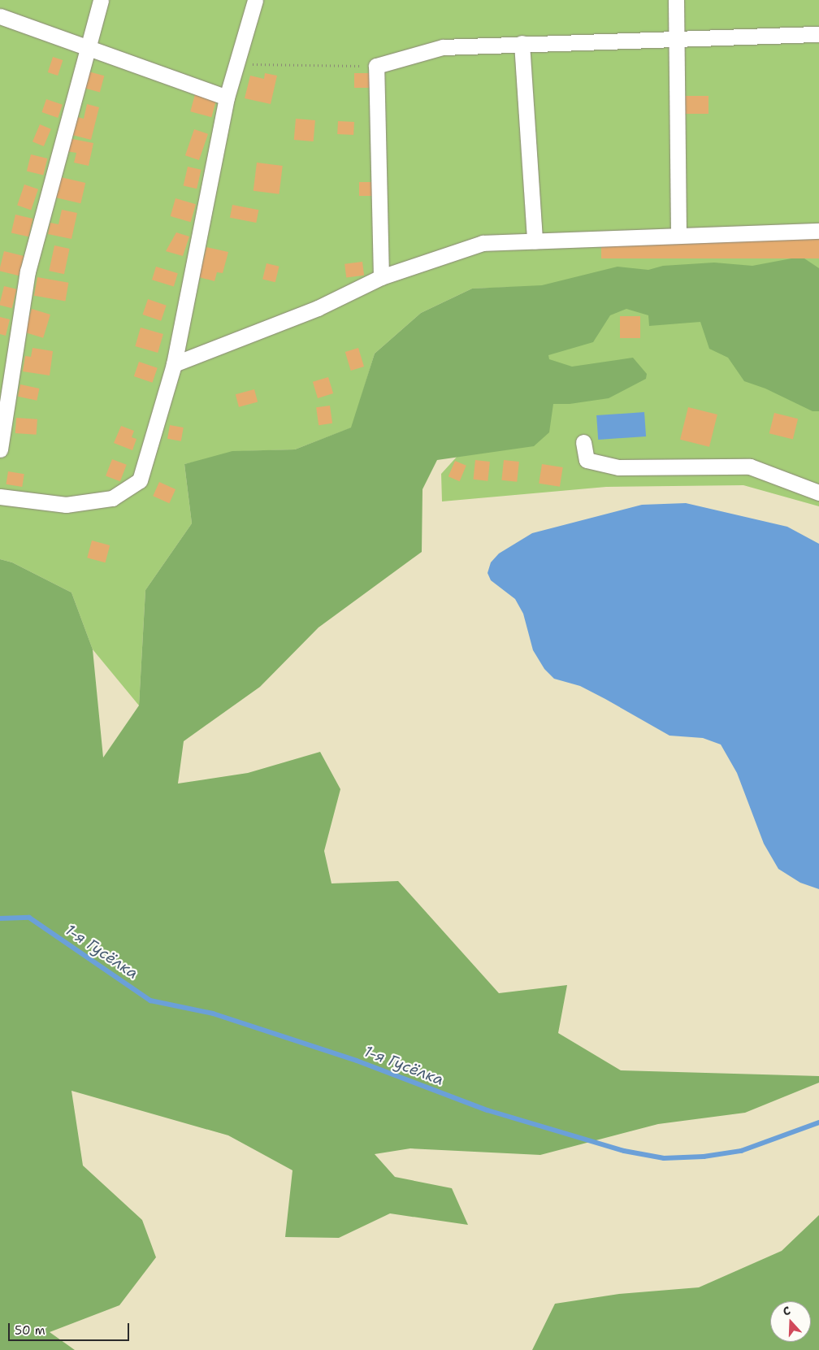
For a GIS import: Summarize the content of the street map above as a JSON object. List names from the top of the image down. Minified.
{"water":["1-я Гусёлка"],"scale_bar":"50 m","north":"top"}
